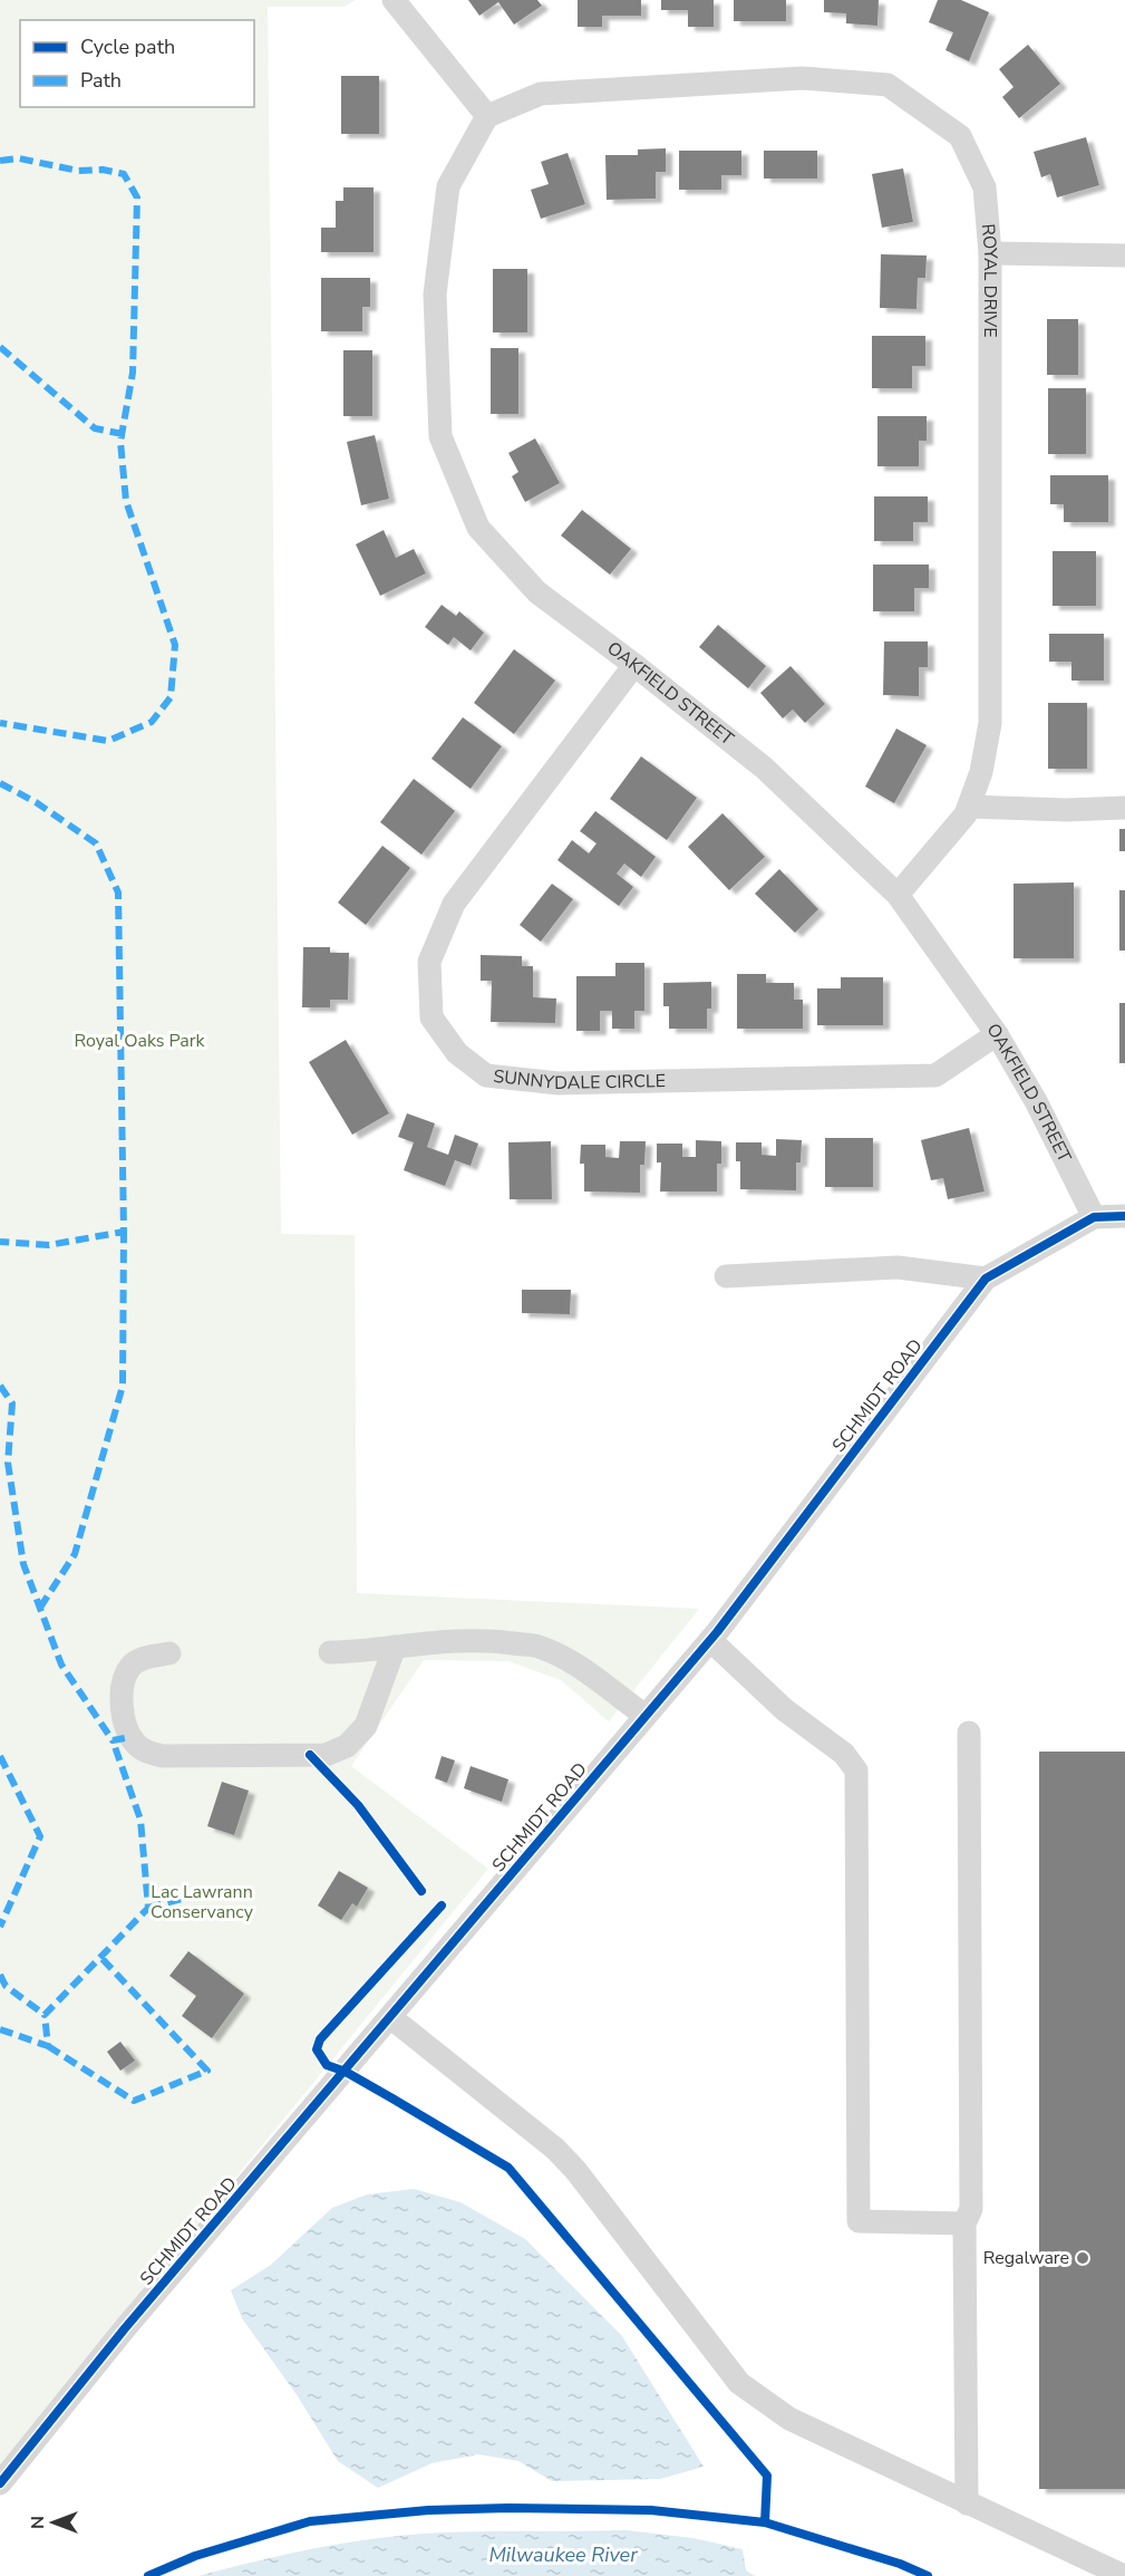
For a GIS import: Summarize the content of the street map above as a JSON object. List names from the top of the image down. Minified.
{"streets":{"street":["ROYAL DRIVE","OAKFIELD STREET","SUNNYDALE CIRCLE","SCHMIDT ROAD"]},"crossings":[["ROYAL DRIVE","OAKFIELD STREET"],["OAKFIELD STREET","SUNNYDALE CIRCLE"],["OAKFIELD STREET","SCHMIDT ROAD"]],"water":["Milwaukee River"],"parks":["Royal Oaks Park","Lac Lawrann Conservancy"],"places":["Regalware"],"legend":["Cycle path","Path"],"north":"left"}
